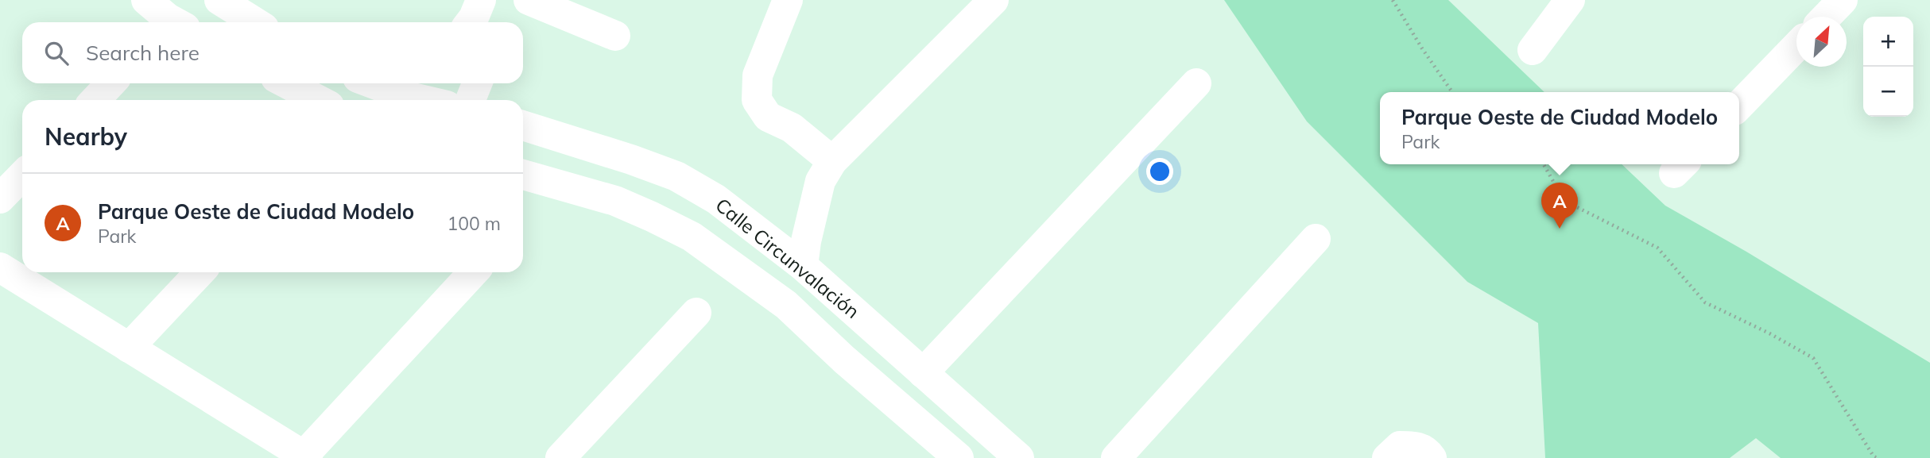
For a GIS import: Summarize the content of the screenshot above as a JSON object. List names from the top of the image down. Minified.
{"streets":{"street":["Calle Circunvalación"]},"north":"top right","page":{"map_buttons":["+","−"],"search":"Search here","popup":["Parque Oeste de Ciudad Modelo","Park"],"heading":"Nearby","list":[{"mark":"A","name":"Parque Oeste de Ciudad Modelo","note":"Park","value":"100 m"}],"pins":"A"}}
